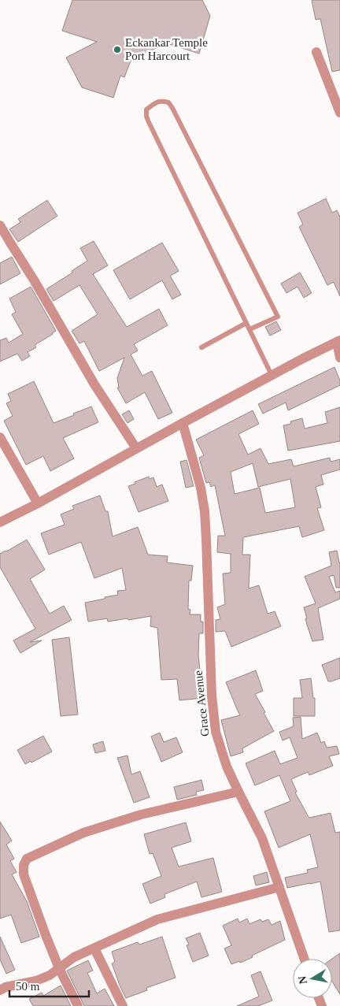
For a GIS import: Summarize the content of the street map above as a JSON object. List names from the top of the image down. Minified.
{"streets":{"street":["Grace Avenue"]},"places":["Eckankar Temple Port Harcourt"],"scale_bar":"50 m","north":"left"}
